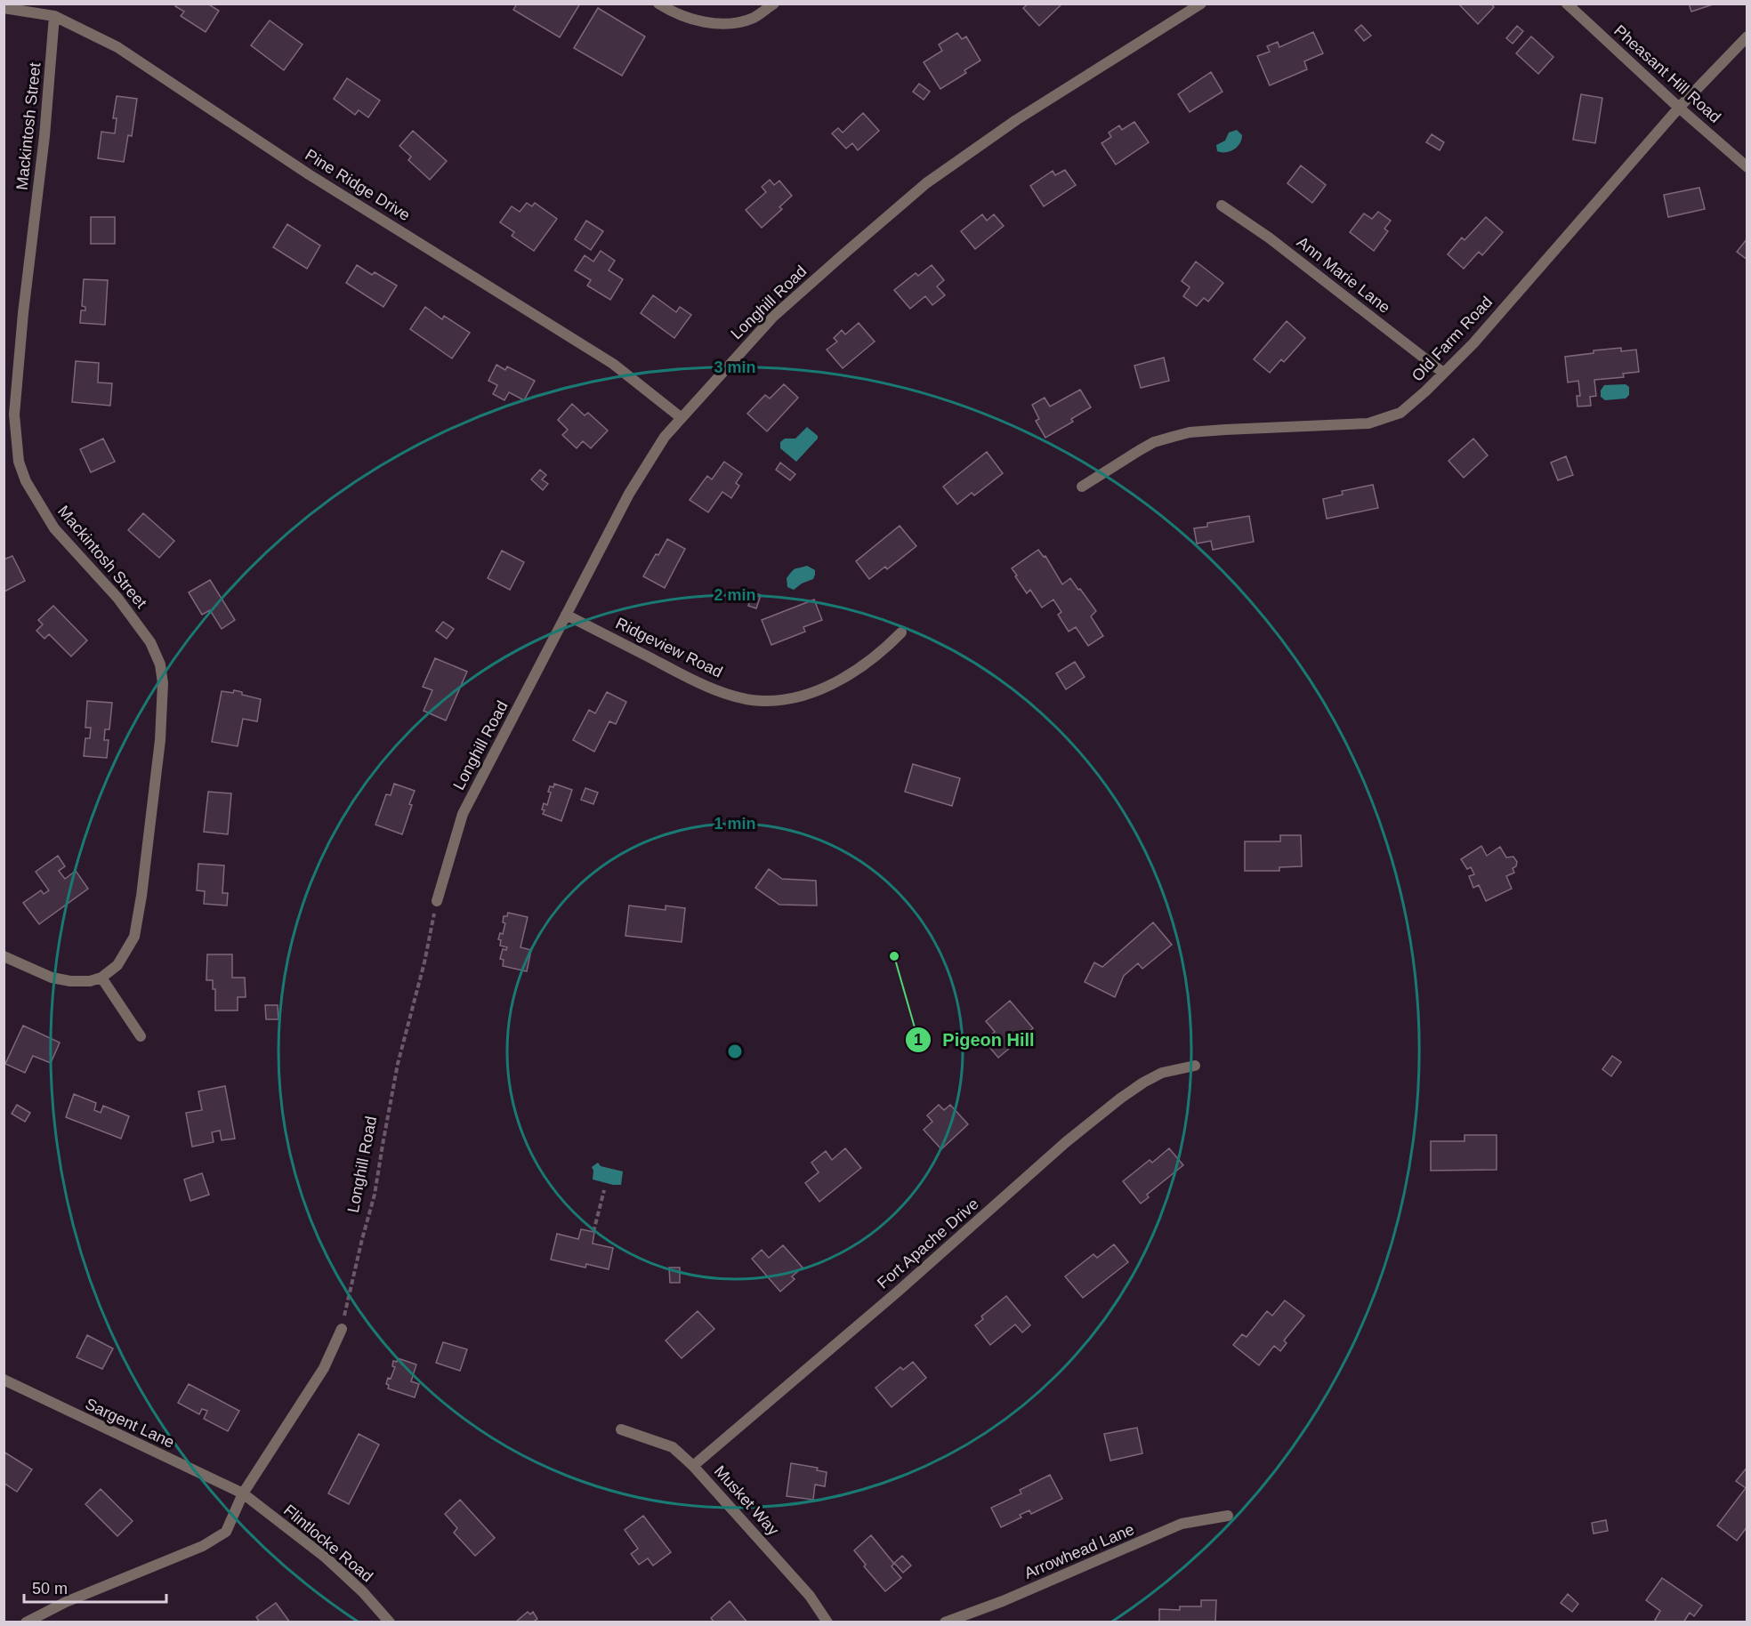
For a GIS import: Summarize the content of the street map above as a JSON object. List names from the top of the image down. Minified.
{"streets":{"street":["Pheasant Hill Road","Mackintosh Street","Pine Ridge Drive","Ann Marie Lane","Longhill Road","Old Farm Road","Ridgeview Road","Fort Apache Drive","Sargent Lane","Musket Way","Flintlocke Road","Arrowhead Lane"]},"crossings":[["Pheasant Hill Road","Old Farm Road"],["Mackintosh Street","Pine Ridge Drive"],["Pine Ridge Drive","Longhill Road"],["Ann Marie Lane","Old Farm Road"],["Longhill Road","Ridgeview Road"],["Fort Apache Drive","Musket Way"],["Sargent Lane","Flintlocke Road"]],"places":["Pigeon Hill"],"scale_bar":"50 m","rings":["3 min","2 min","1 min"]}
